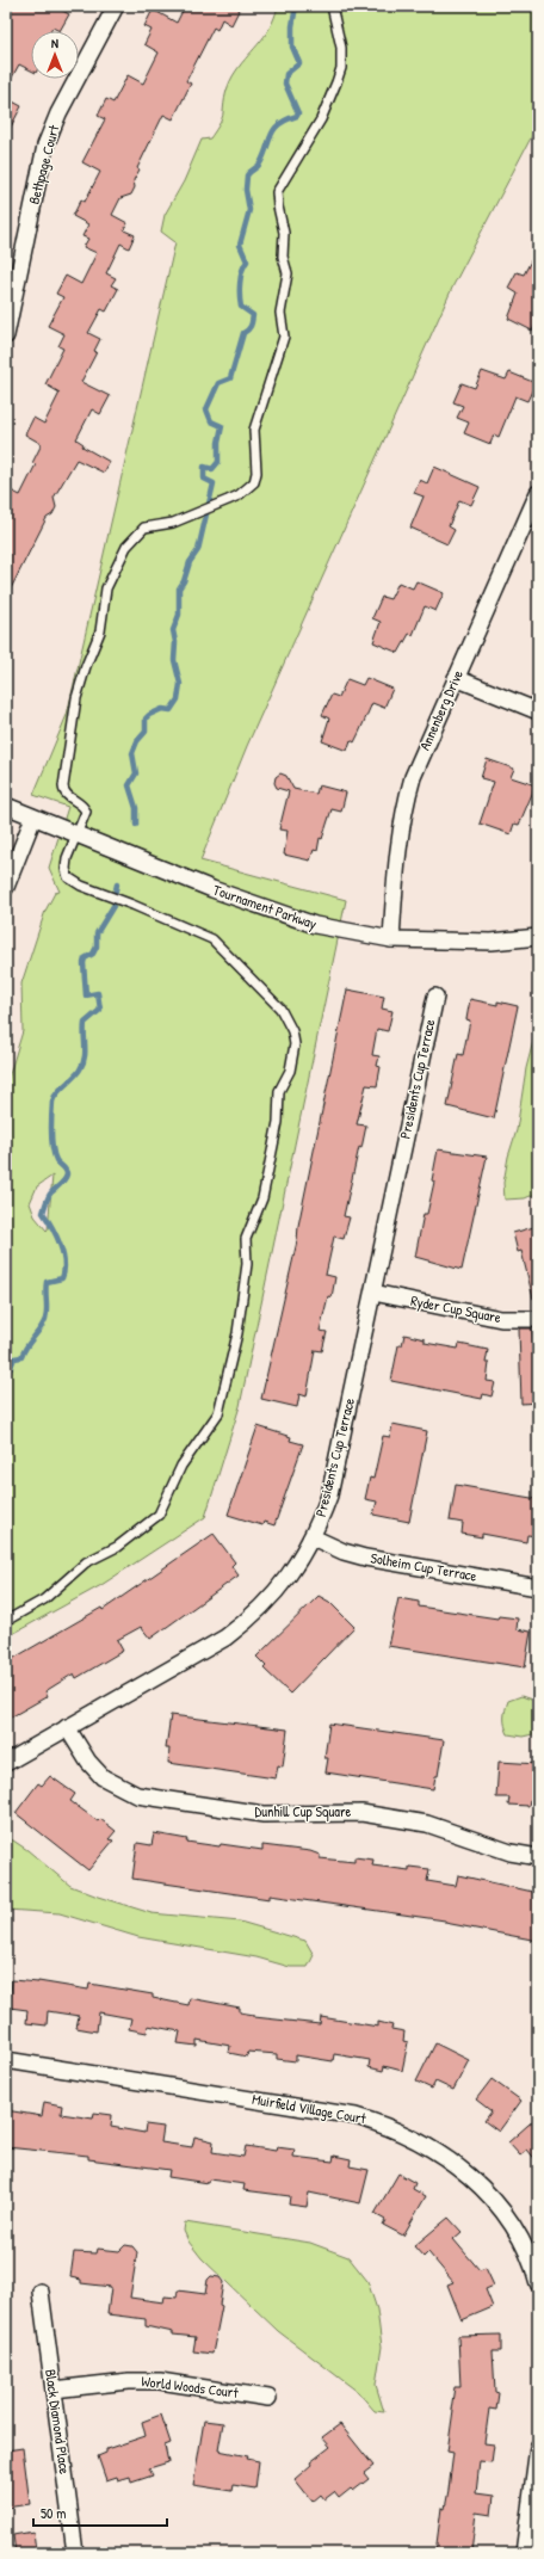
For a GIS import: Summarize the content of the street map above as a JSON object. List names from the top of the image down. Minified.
{"streets":{"street":["Bethpage Court","Annenberg Drive","Tournament Parkway","Presidents Cup Terrace","Ryder Cup Square","Solheim Cup Terrace","Dunhill Cup Square","Muirfield Village Court","World Woods Court","Black Diamond Place"]},"crossings":[["Annenberg Drive","Tournament Parkway"],["Presidents Cup Terrace","Ryder Cup Square"],["Presidents Cup Terrace","Solheim Cup Terrace"],["Presidents Cup Terrace","Dunhill Cup Square"],["World Woods Court","Black Diamond Place"]],"scale_bar":"50 m","north":"top"}
